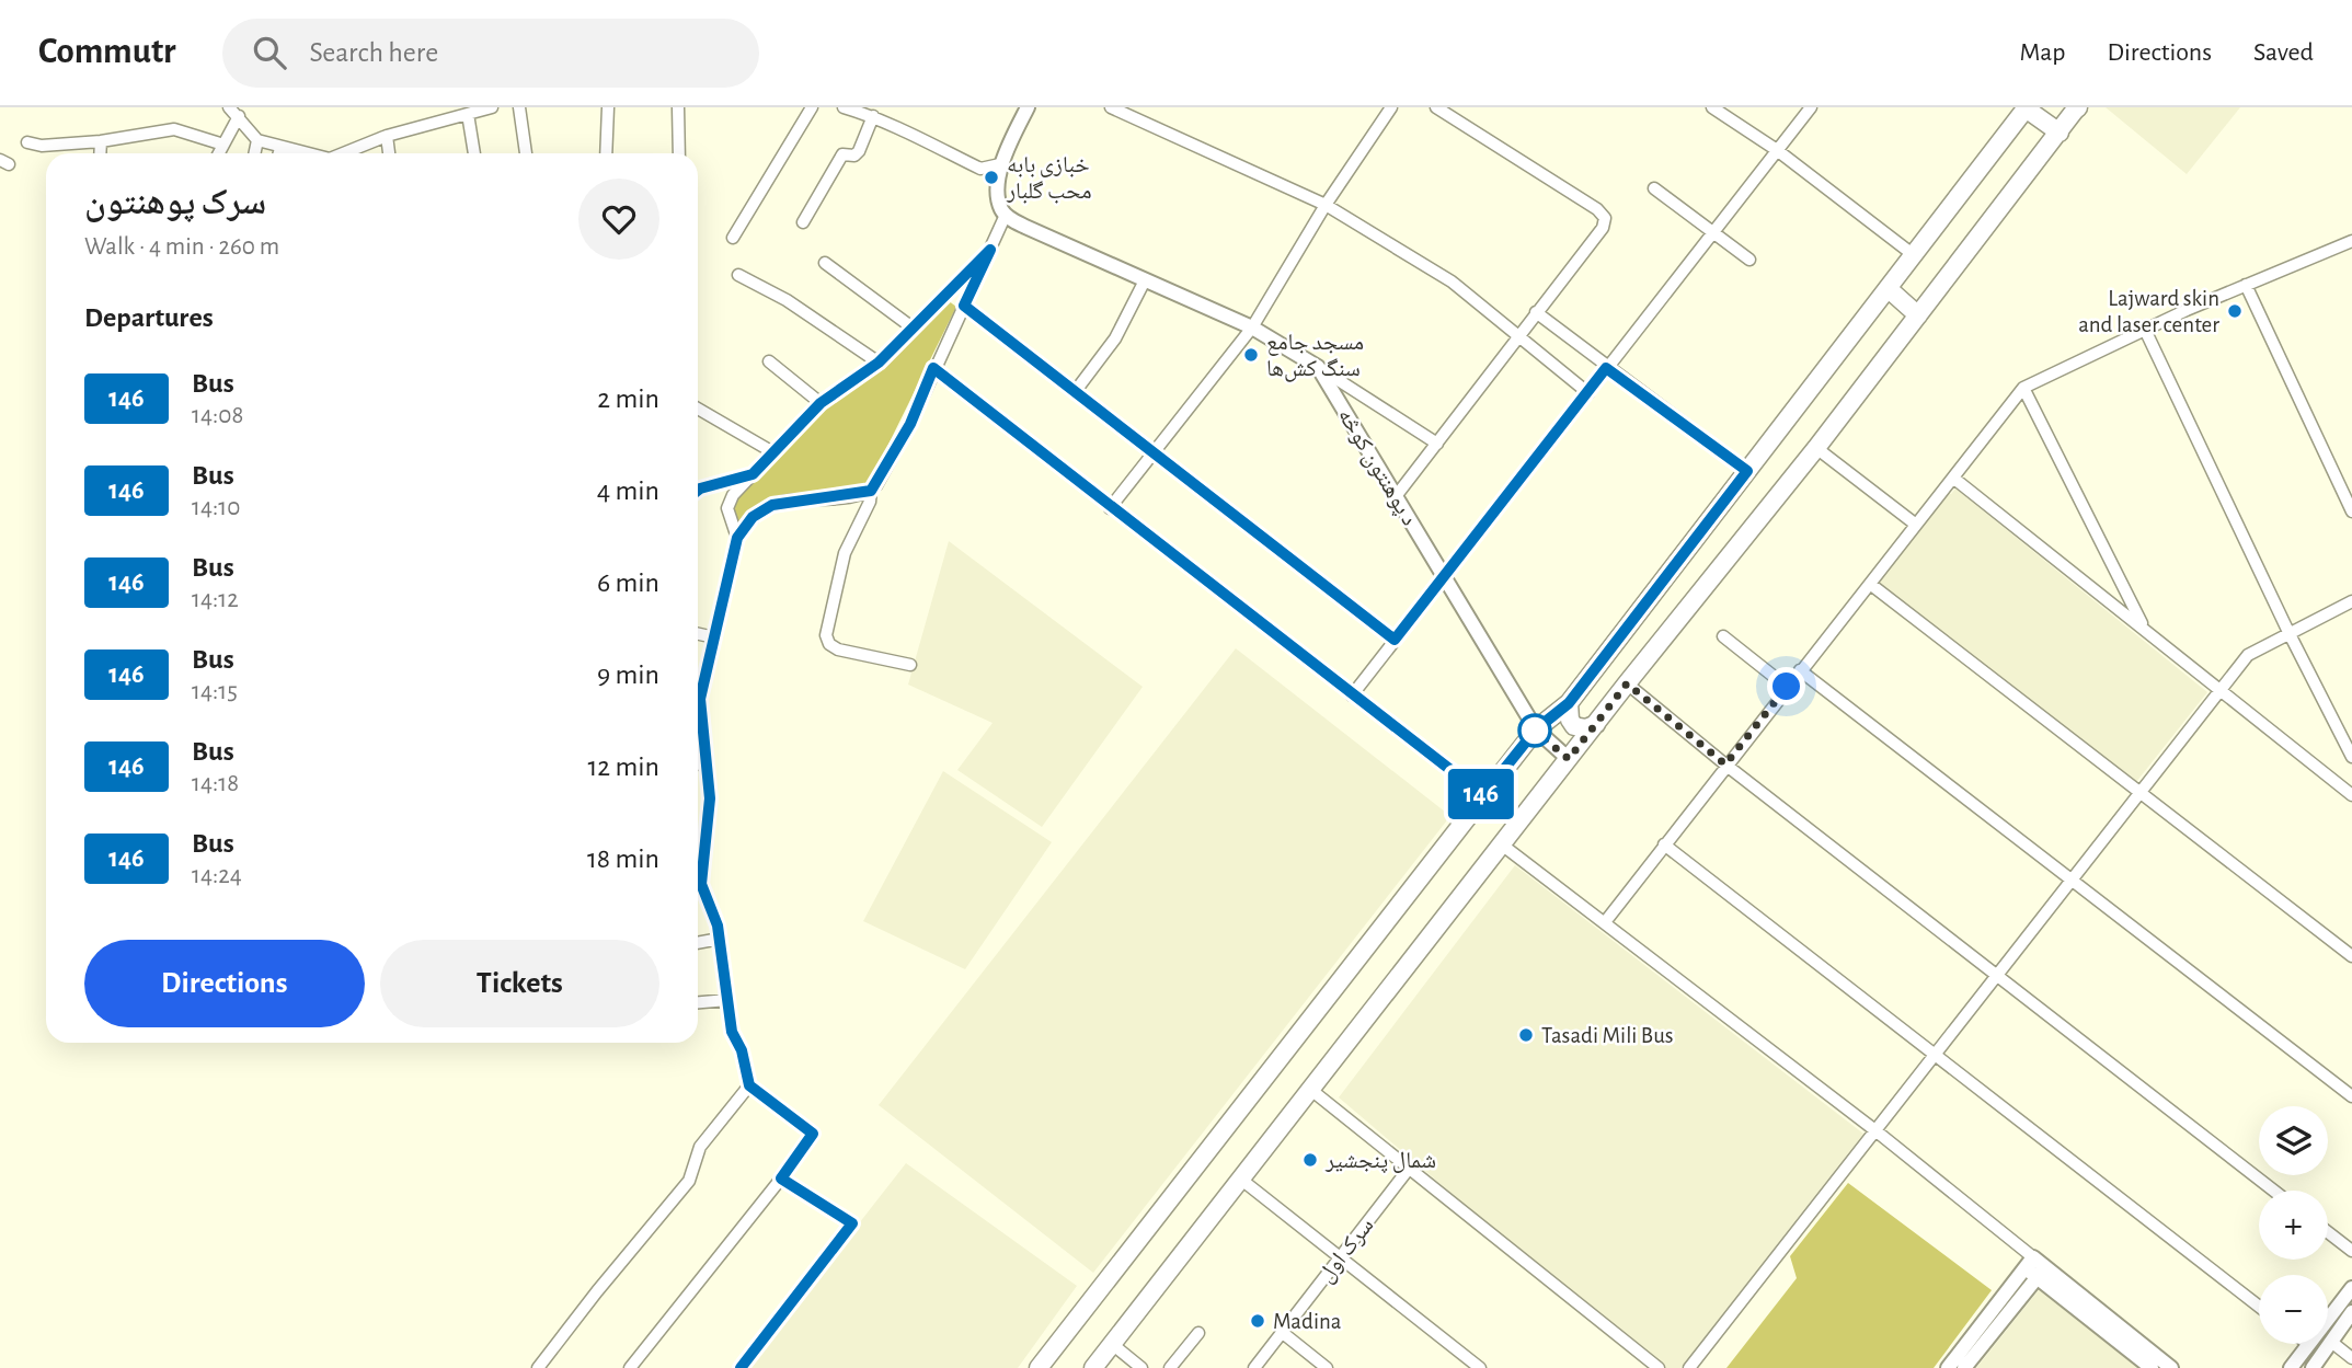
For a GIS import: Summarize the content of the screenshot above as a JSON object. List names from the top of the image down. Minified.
{"streets":{"street":["د پوهنتون کوڅه","سرک‌ اول"]},"places":["خبازی بابه محب گلبار","Lajward skin and laser center","مسجد جامع سنگ کش‌ها","Tasadi Mili Bus","شمال پنجشیر","Madina"],"lines":["bus line 146"],"page":{"header":"Commutr","search":"Search here","nav":["Map","Directions","Saved"],"on_map":"146","heading":[["سرک پوهنتون","Walk · 4 min · 260 m"],"Departures"],"list":[{"mark":"146","name":"Bus","note":"14:08","value":"2 min"},{"mark":"146","name":"Bus","note":"14:10","value":"4 min"},{"mark":"146","name":"Bus","note":"14:12","value":"6 min"},{"mark":"146","name":"Bus","note":"14:15","value":"9 min"},{"mark":"146","name":"Bus","note":"14:18","value":"12 min"},{"mark":"146","name":"Bus","note":"14:24","value":"18 min"}],"buttons":["Directions","Tickets"],"map_buttons":["+","−"]}}
